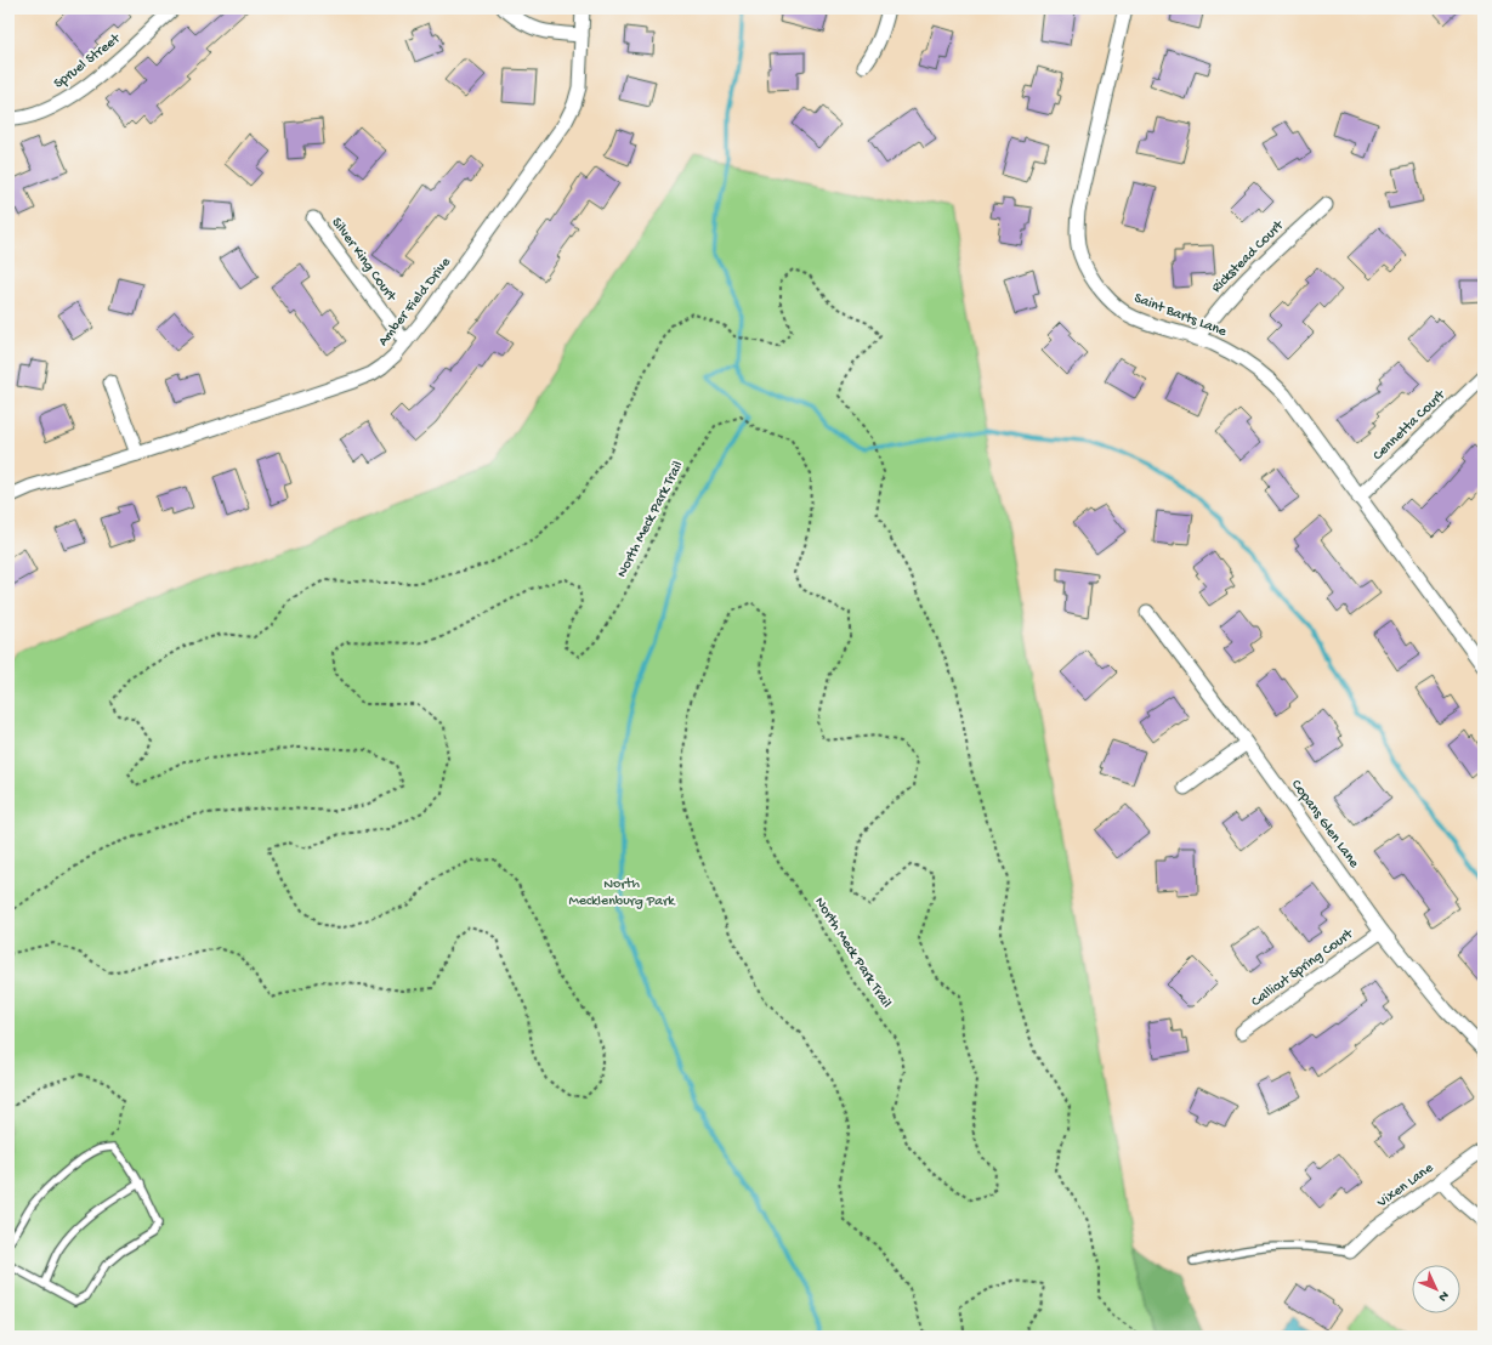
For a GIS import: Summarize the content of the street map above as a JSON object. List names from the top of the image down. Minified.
{"streets":{"street":["Spruel Street","Rickstead Court","Silver King Court","Amber Field Drive","Saint Barts Lane","Cennetta Court","Copans Glen Lane","Callicut Spring Court","Vixen Lane"],"path":["North Meck Park Trail"]},"crossings":[["Rickstead Court","Saint Barts Lane"],["Silver King Court","Amber Field Drive"],["Saint Barts Lane","Cennetta Court"],["Copans Glen Lane","Callicut Spring Court"]],"parks":["North Mecklenburg Park"],"north":"bottom right"}
